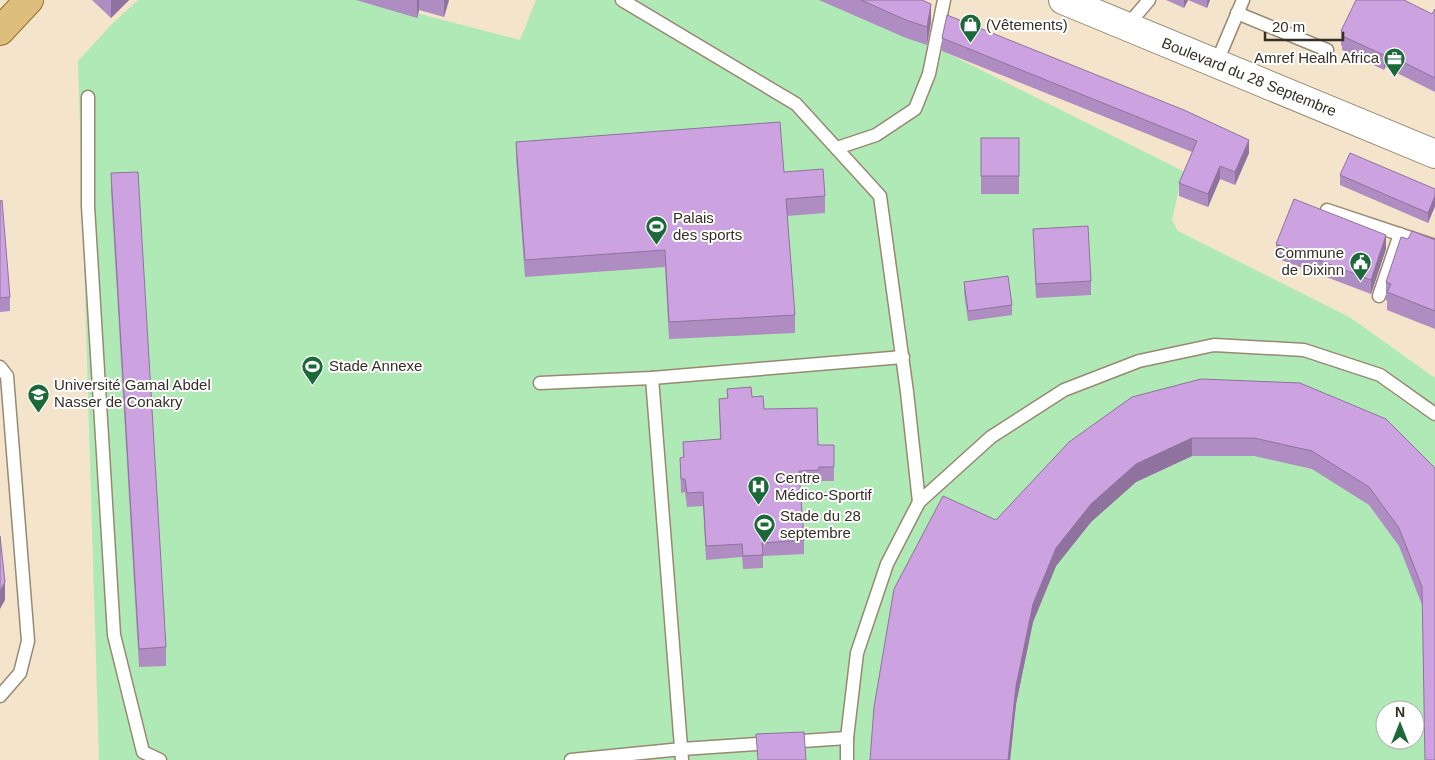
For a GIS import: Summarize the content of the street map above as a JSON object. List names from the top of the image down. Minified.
{"streets":{"main road":["Boulevard du 28 Septembre"]},"places":{"shop":["(Vêtements)"],"office":["Amref Healh Africa"],"sports":["Palais des sports","Stade Annexe","Stade du 28 septembre"],"public building":["Commune de Dixinn"],"school or university":["Université Gamal Abdel Nasser de Conakry"],"hospital":["Centre Médico-Sportif"]},"scale_bar":"20 m","north":"top"}
